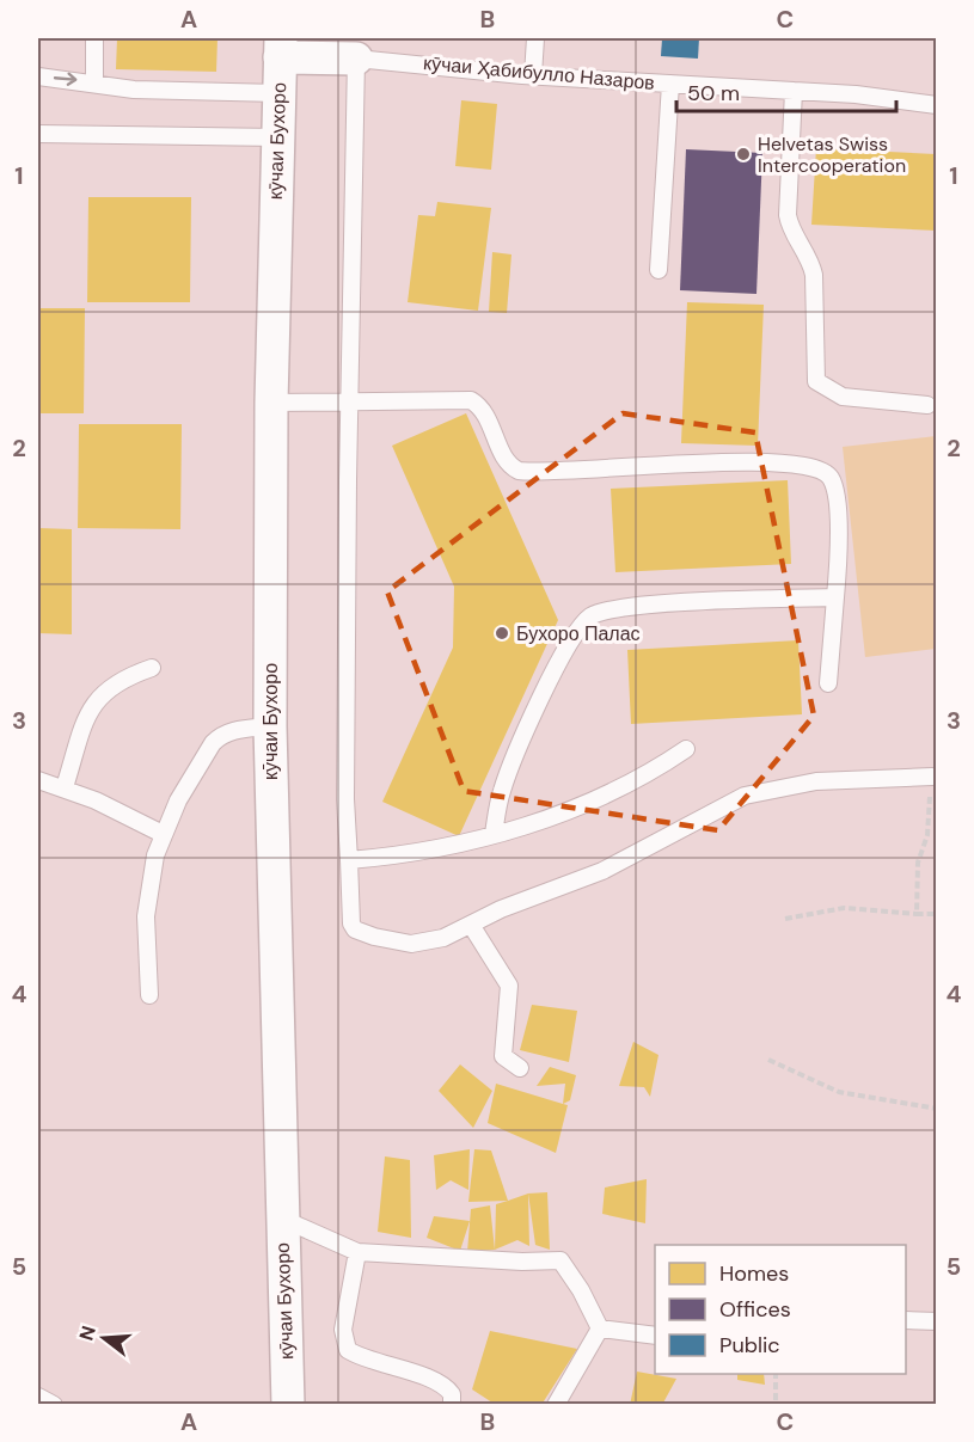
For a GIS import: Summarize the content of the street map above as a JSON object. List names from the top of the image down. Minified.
{"streets":{"street":["кӯчаи Бухоро"],"lane":["кӯчаи Ҳабибулло Назаров"]},"places":["Helvetas Swiss Intercooperation","Бухоро Палас"],"legend":["Homes","Offices","Public"],"scale_bar":"50 m","north":"left","grid":{"columns":["A","B","C"],"rows":["1","2","3","4","5"]}}
